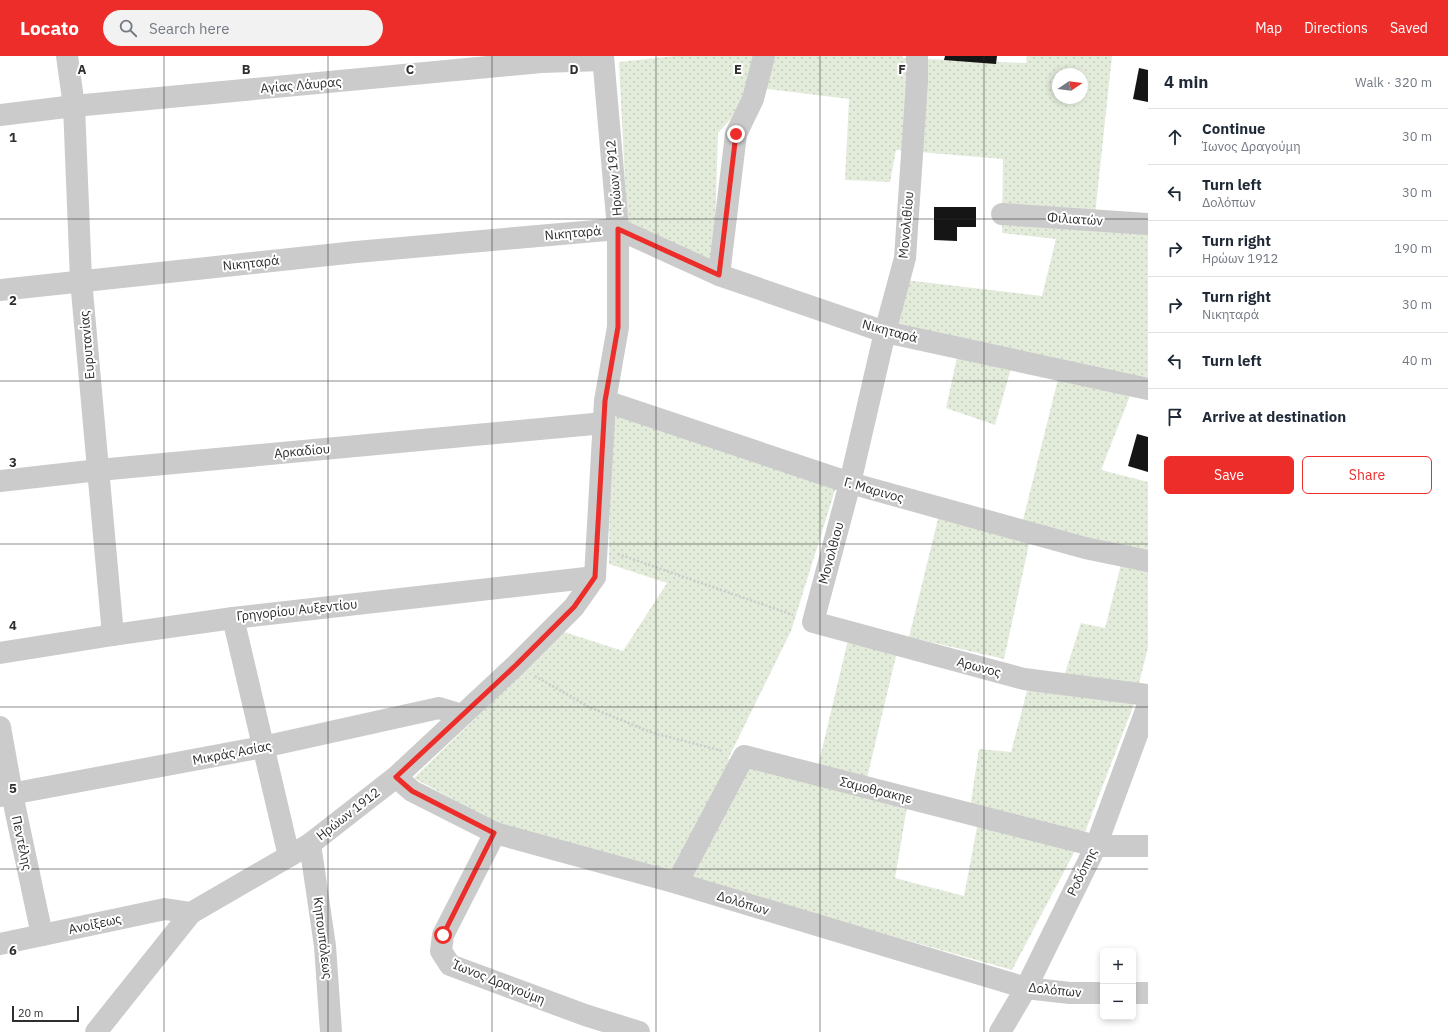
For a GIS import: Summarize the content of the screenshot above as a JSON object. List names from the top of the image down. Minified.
{"streets":{"street":["Αγίας Λάυρας","Ηρώων 1912","Φιλιατών","Μονολιθίου","Νικηταρά","Ευρυτανίας","Αρκαδίου","Γ. Μαρινος","Μονολθιου","Γρηγορίου Αυξεντίου","Αρωνος","Μικράς Ασίας","Σαμοθρακηε","Πεντέλης","Ροδόπης","Δολόπων","Ανοίξεως","Κηπουπόλεως","Ίωνος Δραγούμη"]},"crossings":[["Αγίας Λάυρας","Ηρώων 1912"],["Αγίας Λάυρας","Ευρυτανίας"],["Ηρώων 1912","Νικηταρά"],["Ηρώων 1912","Αρκαδίου"],["Ηρώων 1912","Γ. Μαρινος"],["Ηρώων 1912","Γρηγορίου Αυξεντίου"],["Ηρώων 1912","Μικράς Ασίας"],["Ηρώων 1912","Δολόπων"],["Ηρώων 1912","Ανοίξεως"],["Ηρώων 1912","Κηπουπόλεως"],["Μονολιθίου","Νικηταρά"],["Μονολιθίου","Γ. Μαρινος"],["Μονολιθίου","Μονολθιου"],["Νικηταρά","Ευρυτανίας"],["Ευρυτανίας","Αρκαδίου"],["Ευρυτανίας","Γρηγορίου Αυξεντίου"],["Γ. Μαρινος","Μονολθιου"],["Μονολθιου","Αρωνος"],["Μικράς Ασίας","Πεντέλης"],["Σαμοθρακηε","Ροδόπης"],["Πεντέλης","Ανοίξεως"],["Ροδόπης","Δολόπων"],["Δολόπων","Ίωνος Δραγούμη"]],"scale_bar":"20 m","north":"right","page":{"header":"Locato","search":"Search here","nav":["Map","Directions","Saved"],"heading":["4 min","Walk · 320 m"],"list":[["Continue","Ίωνος Δραγούμη","30 m"],["Turn left","Δολόπων","30 m"],["Turn right","Ηρώων 1912","190 m"],["Turn right","Νικηταρά","30 m"],["Turn left","40 m"],"Arrive at destination"],"buttons":["Save","Share"],"map_buttons":["+","−"],"scale":"20 m"},"grid":{"columns":["A","B","C","D","E","F"],"rows":["1","2","3","4","5","6"]}}
